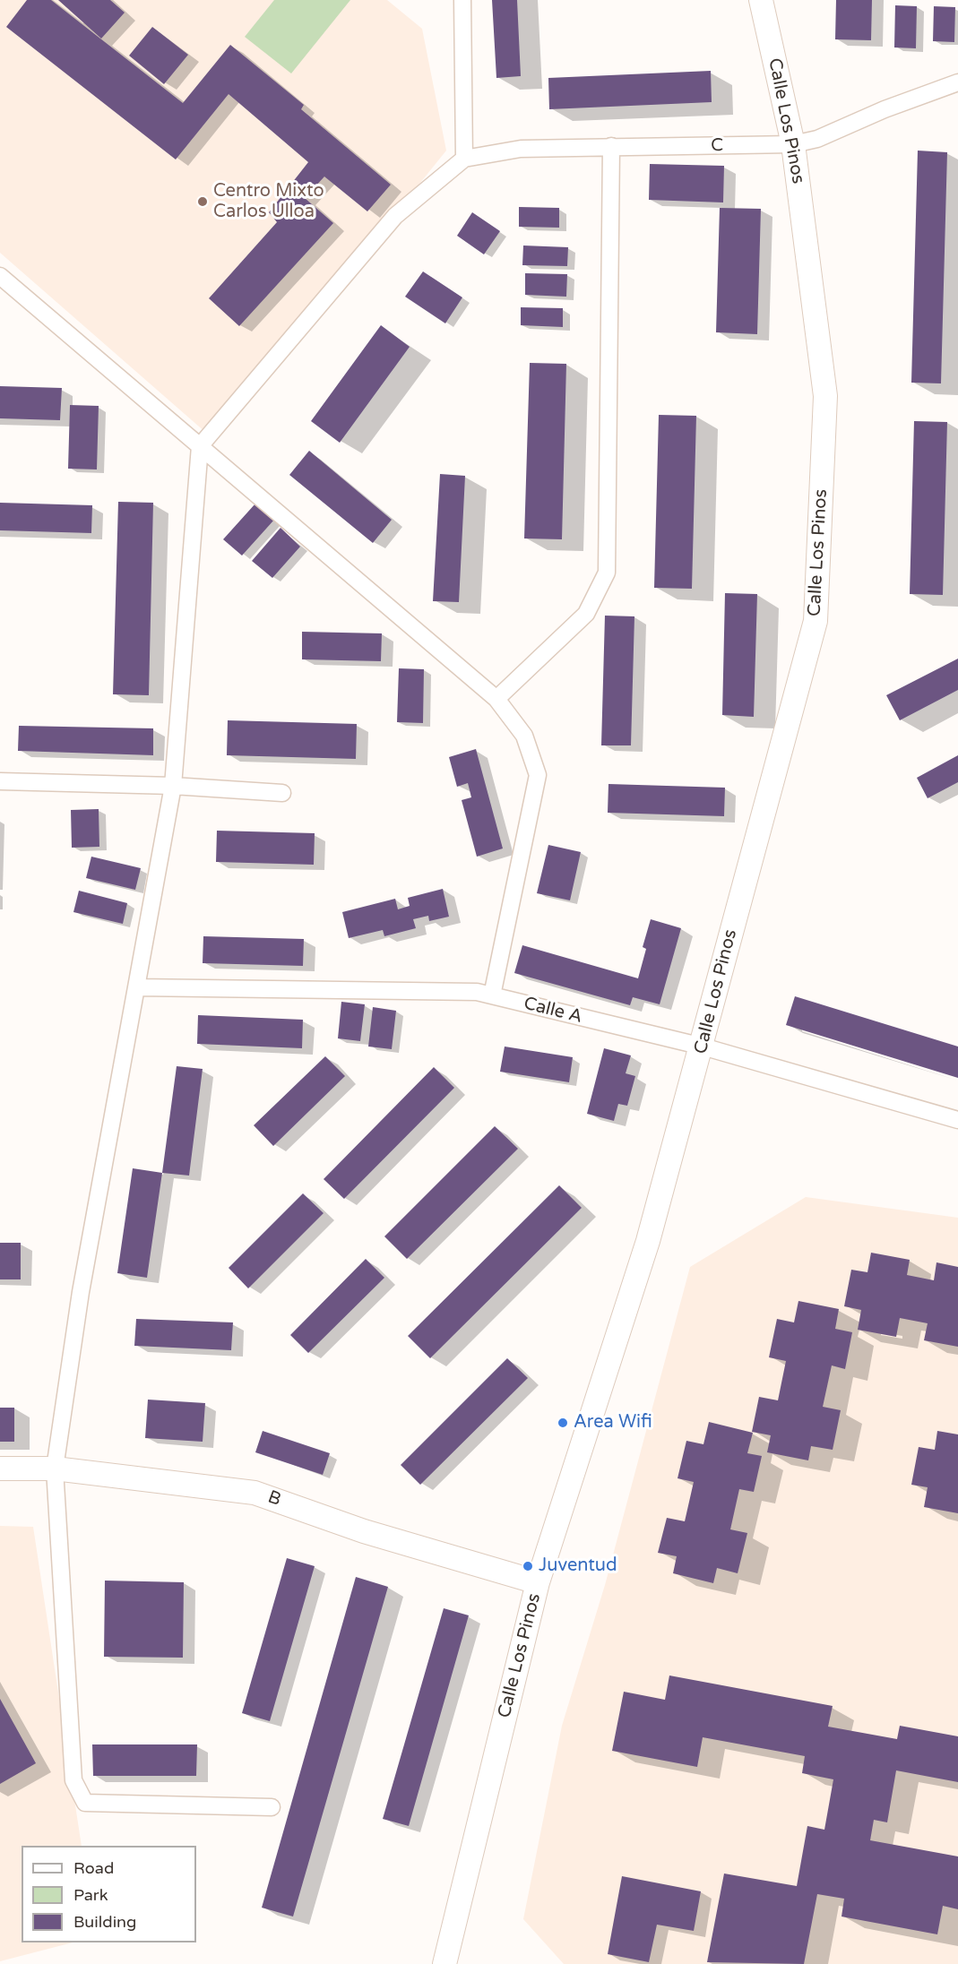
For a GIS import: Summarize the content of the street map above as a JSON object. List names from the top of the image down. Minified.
{"streets":{"street":["Calle Los Pinos","C","Calle A","B"]},"crossings":[["Calle Los Pinos","C"],["Calle Los Pinos","Calle A"],["Calle Los Pinos","B"]],"places":["Centro Mixto Carlos Ulloa","Area Wifi","Juventud"],"legend":["Road","Park","Building"]}
